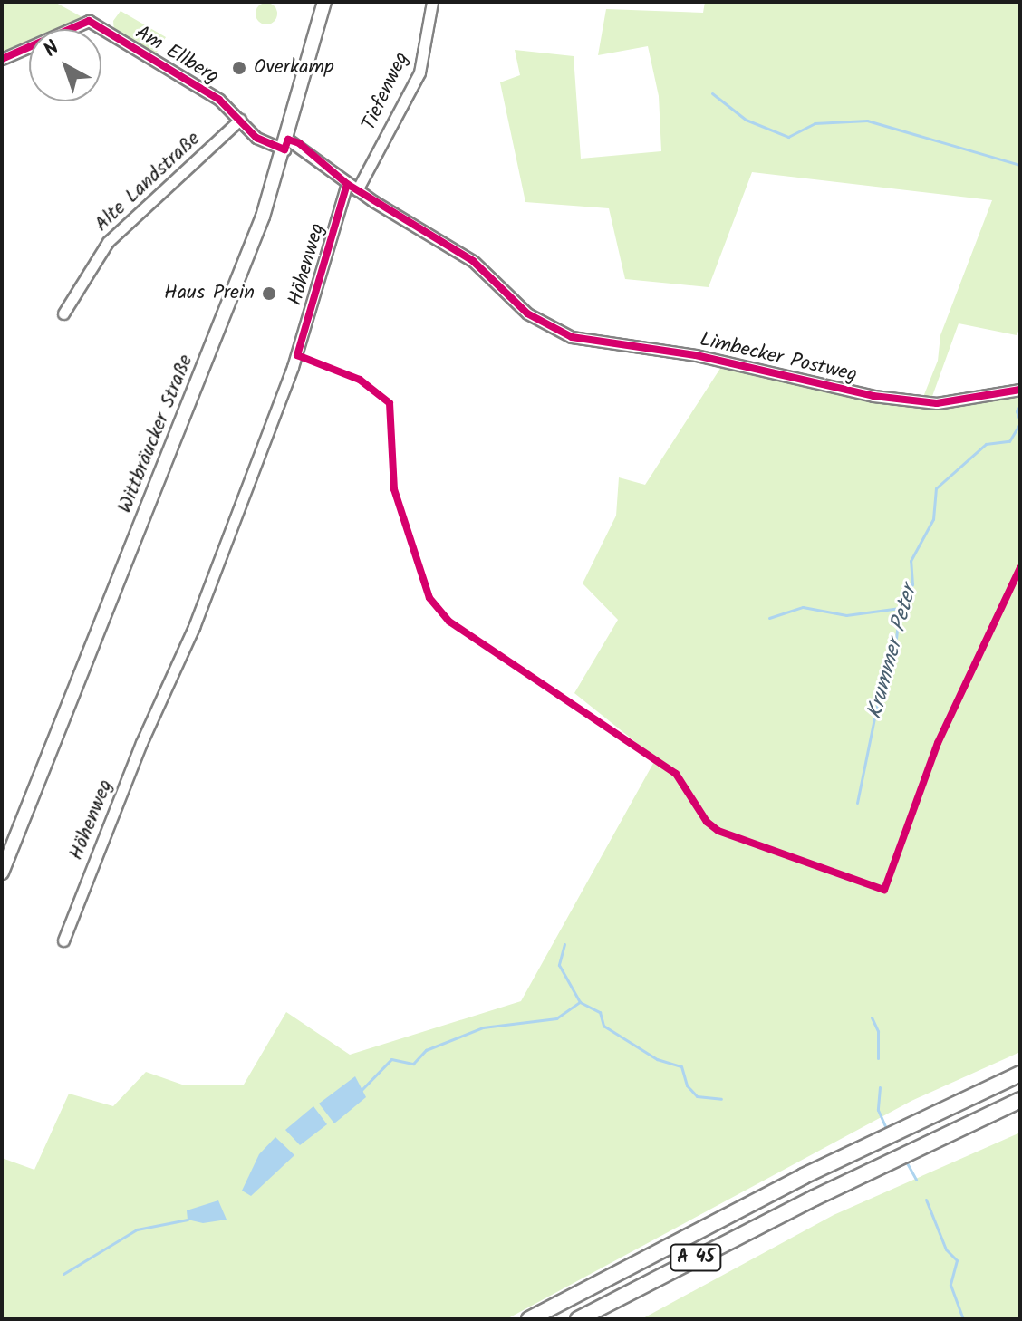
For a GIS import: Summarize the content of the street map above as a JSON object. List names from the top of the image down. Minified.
{"streets":{"highway":["A 45"],"main road":["Wittbräucker Straße"],"street":["Am Ellberg","Tiefenweg","Alte Landstraße","Höhenweg","Limbecker Postweg"]},"crossings":[["Am Ellberg","Alte Landstraße"],["Am Ellberg","Limbecker Postweg"],["Am Ellberg","Wittbräucker Straße"],["Tiefenweg","Höhenweg"],["Tiefenweg","Limbecker Postweg"],["Höhenweg","Limbecker Postweg"],["Limbecker Postweg","Wittbräucker Straße"]],"water":["Krummer Peter"],"places":["Overkamp","Haus Prein"],"north":"top left"}
